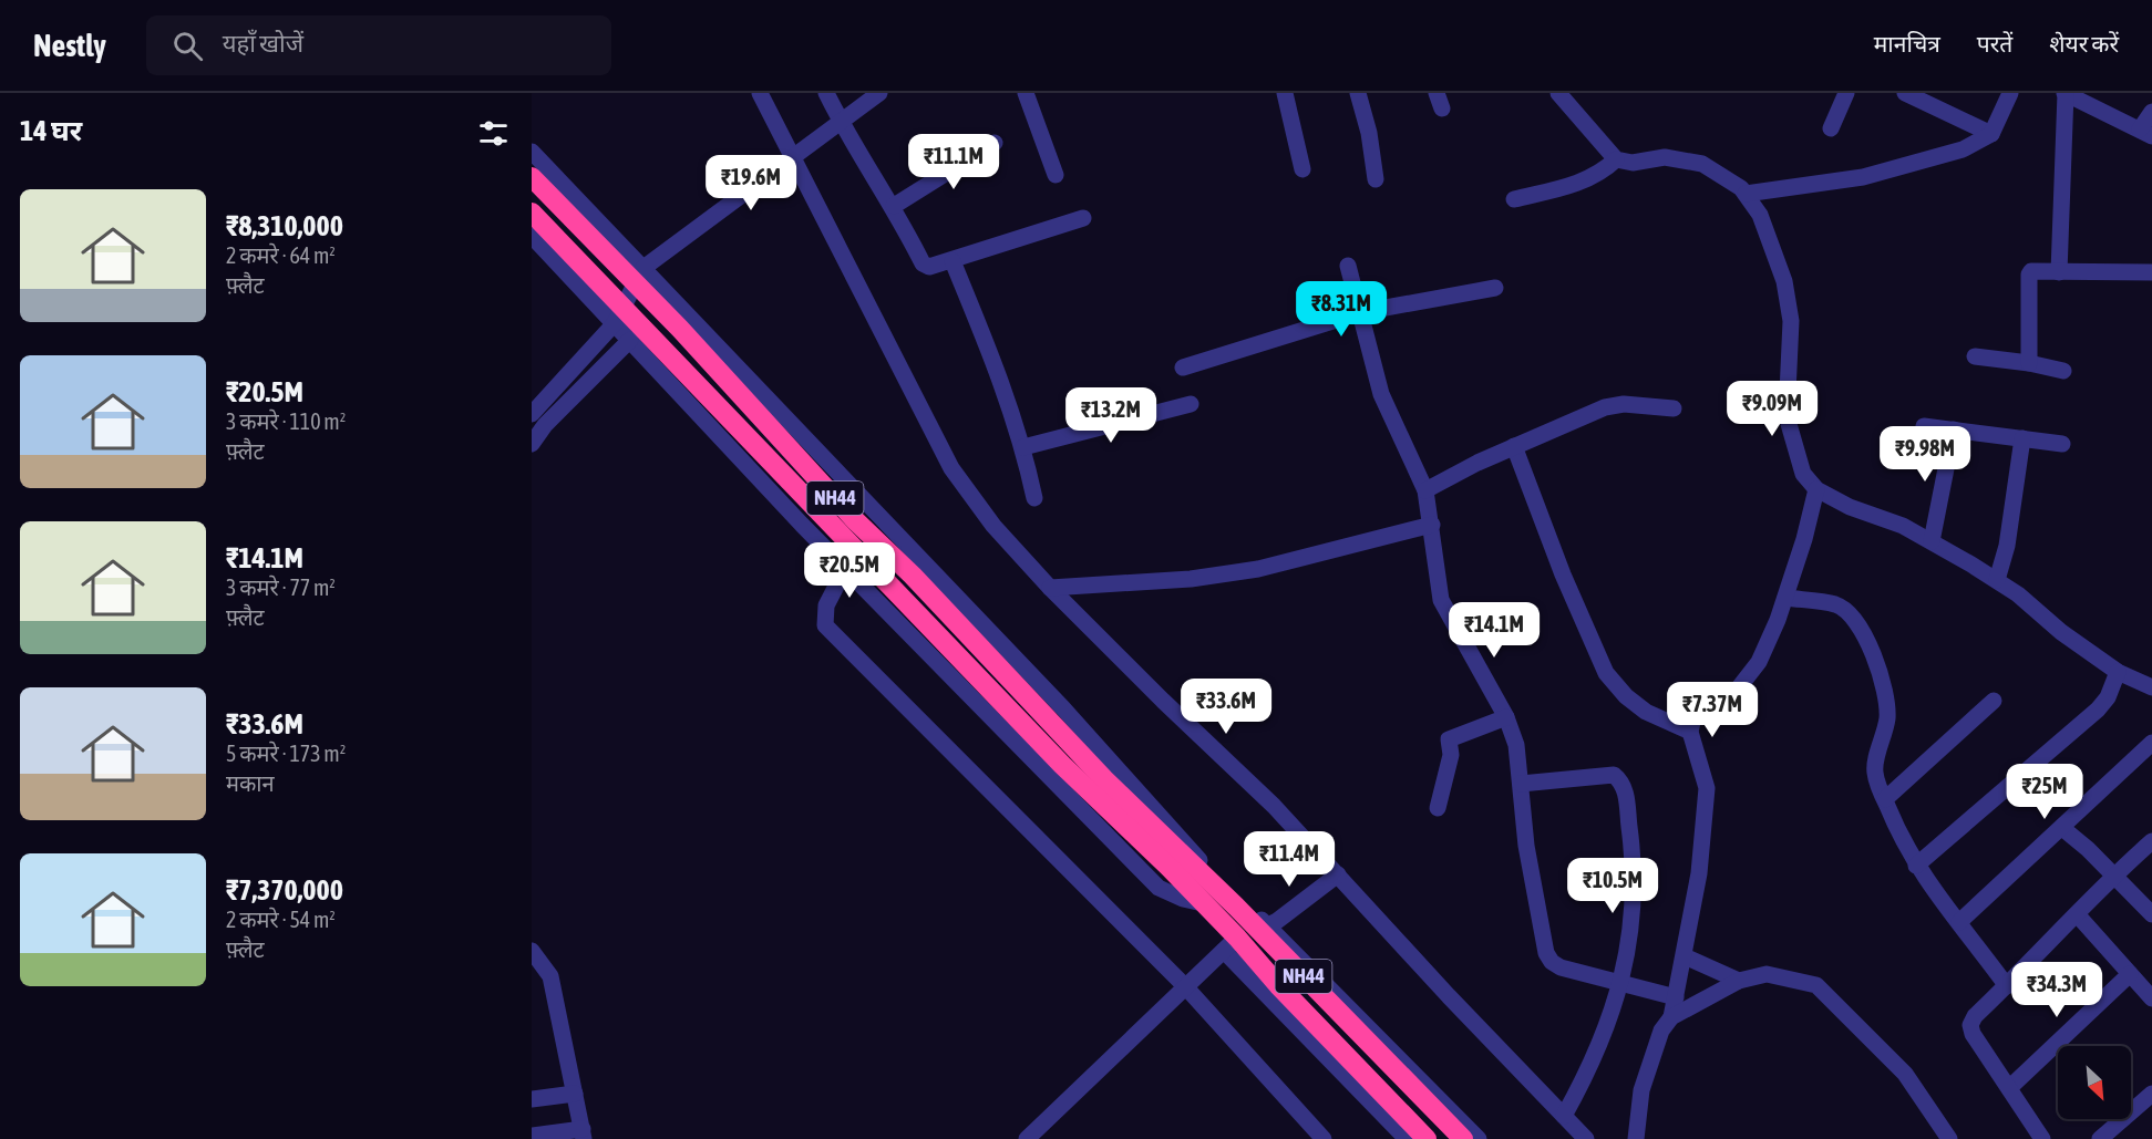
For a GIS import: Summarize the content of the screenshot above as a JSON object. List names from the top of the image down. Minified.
{"streets":{"highway":["NH44"]},"north":"bottom right","page":{"header":"Nestly","search":"यहाँ खोजें","nav":["मानचित्र","परतें","शेयर करें"],"heading":"14 घर","price":["₹11.1M","₹19.6M","₹8.31M","₹9.09M","₹13.2M","₹9.98M","₹20.5M","₹14.1M","₹33.6M","₹7.37M","₹25M","₹11.4M","₹10.5M","₹34.3M"],"list":[{"name":"₹8,310,000","note":"2 कमरे · 64 m² · फ़्लैट"},{"name":"₹20.5M","note":"3 कमरे · 110 m² · फ़्लैट"},{"name":"₹14.1M","note":"3 कमरे · 77 m² · फ़्लैट"},{"name":"₹33.6M","note":"5 कमरे · 173 m² · मकान"},{"name":"₹7,370,000","note":"2 कमरे · 54 m² · फ़्लैट"}]}}
